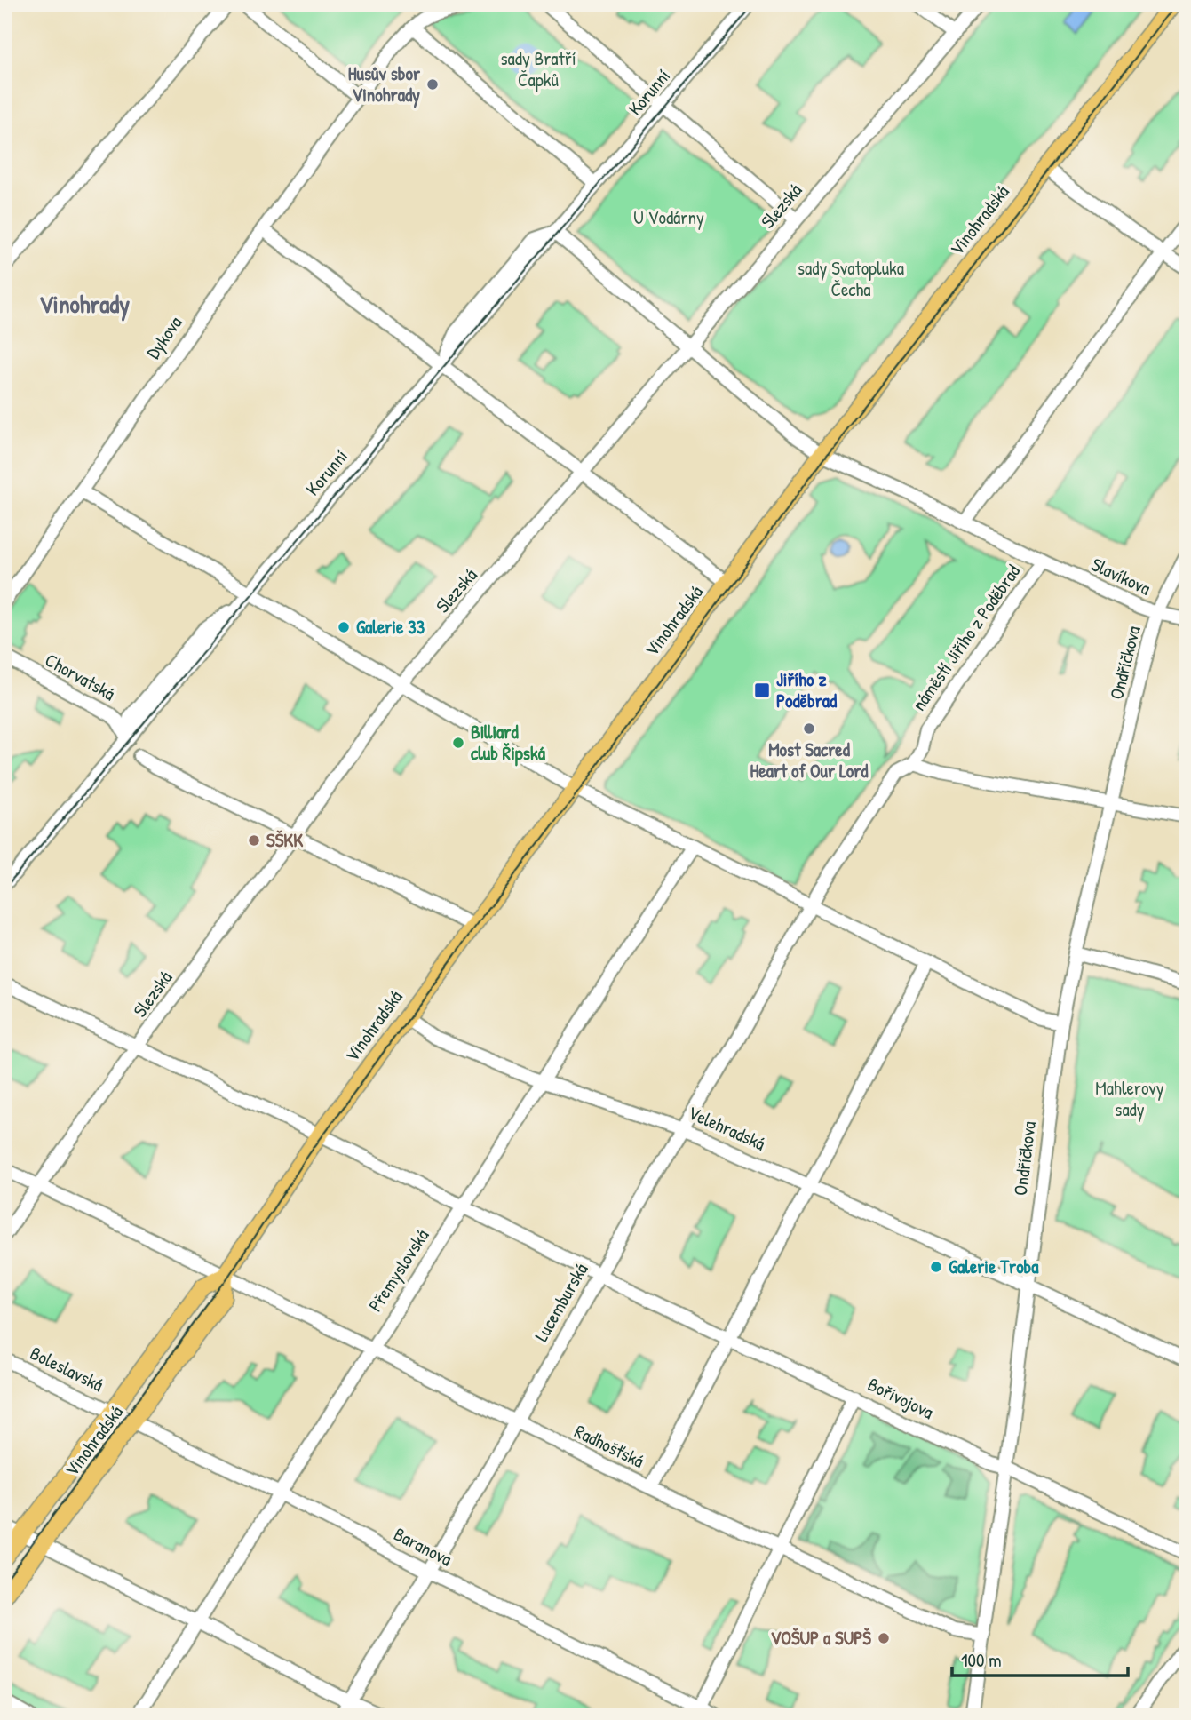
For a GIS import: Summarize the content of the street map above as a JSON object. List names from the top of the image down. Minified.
{"streets":{"main road":["Vinohradská"],"street":["Korunní","Slezská","Dykova","Slavíkova","náměstí Jiřího z Poděbrad","Ondříčkova","Chorvatská","Velehradská","Přemyslovská","Lucemburská","Boleslavská","Bořivojova","Radhošťská","Baranova"]},"crossings":[["Korunní","Chorvatská"],["Slezská","Bořivojova"],["Slezská","Radhošťská"],["Vinohradská","náměstí Jiřího z Poděbrad"],["Vinohradská","Velehradská"],["Vinohradská","Boleslavská"],["Vinohradská","Bořivojova"],["Vinohradská","Radhošťská"],["Vinohradská","Baranova"],["Slavíkova","náměstí Jiřího z Poděbrad"],["Slavíkova","Ondříčkova"],["Ondříčkova","Velehradská"],["Ondříčkova","Bořivojova"],["Ondříčkova","Radhošťská"],["Velehradská","Přemyslovská"],["Velehradská","Lucemburská"],["Přemyslovská","Bořivojova"],["Přemyslovská","Radhošťská"],["Přemyslovská","Baranova"],["Lucemburská","Bořivojova"],["Lucemburská","Radhošťská"],["Lucemburská","Baranova"],["Boleslavská","Baranova"]],"districts":["Vinohrady"],"parks":["sady Bratří Čapků","U Vodárny","sady Svatopluka Čecha","Mahlerovy sady"],"places":{"other":["Husův sbor Vinohrady","Galerie 33","Most Sacred Heart of Our Lord","Billiard club Řipská","SŠKK","Galerie Troba","VOŠUP a SUPŠ"],"transit":["Jiřího z Poděbrad"]},"scale_bar":"100 m"}
